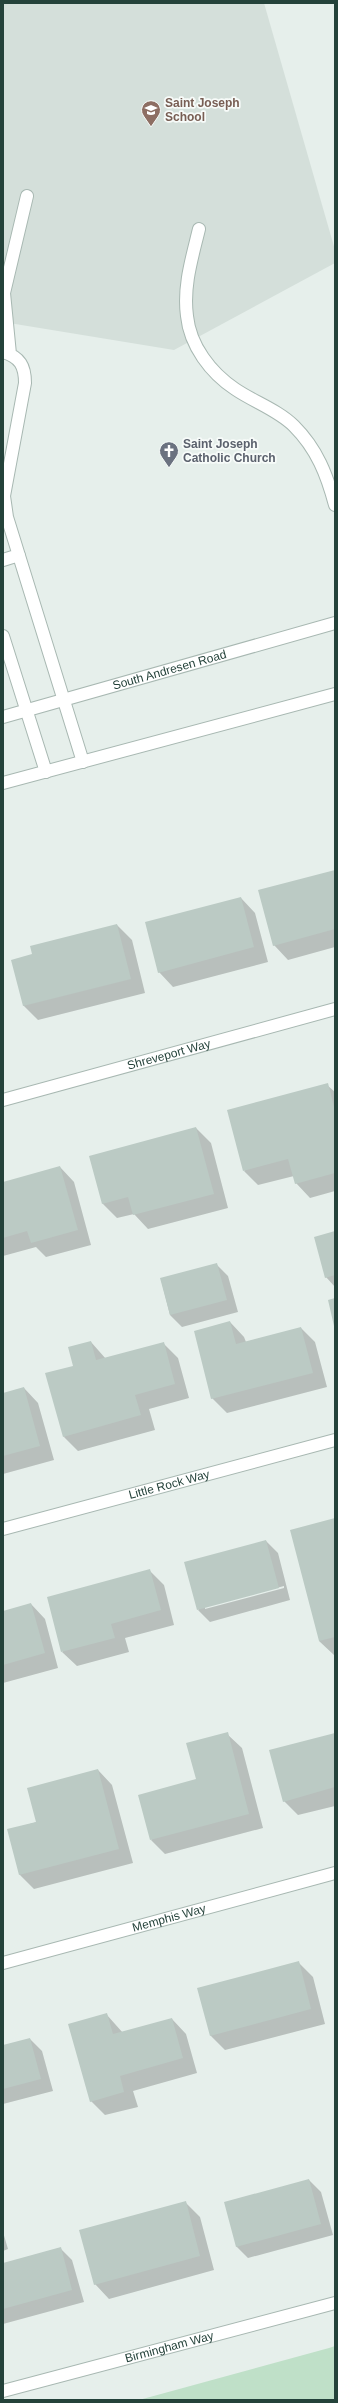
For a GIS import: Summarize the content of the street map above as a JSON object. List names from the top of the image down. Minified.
{"streets":{"street":["South Andresen Road","Shreveport Way","Little Rock Way","Memphis Way","Birmingham Way"]},"places":{"school or university":["Saint Joseph School"],"church":["Saint Joseph Catholic Church"]}}
